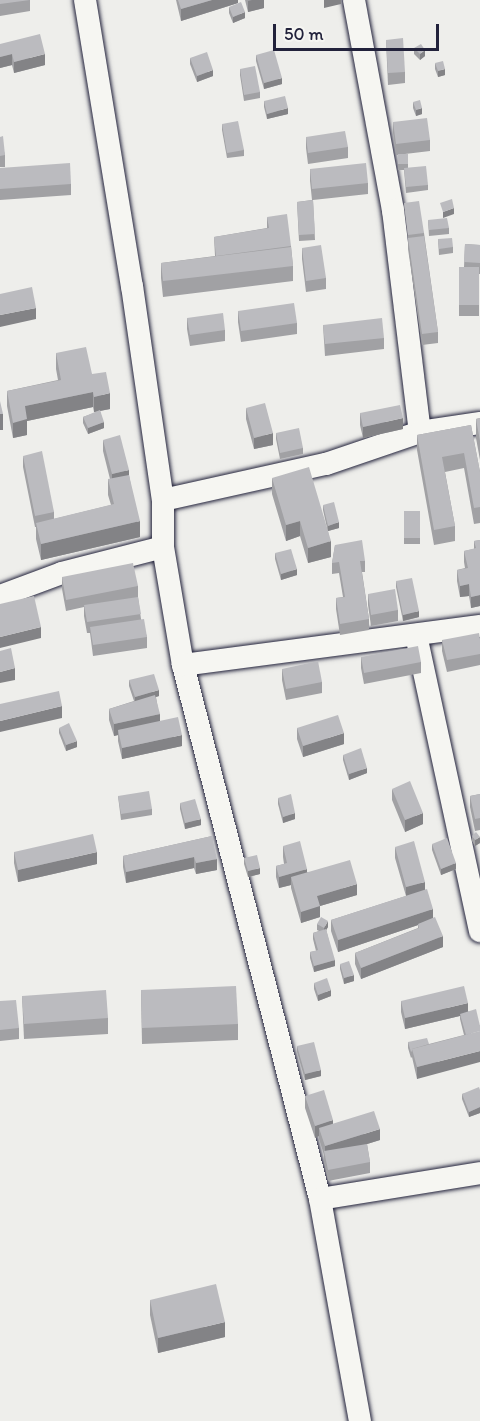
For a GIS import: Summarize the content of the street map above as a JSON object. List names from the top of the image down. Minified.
{"scale_bar":"50 m"}
